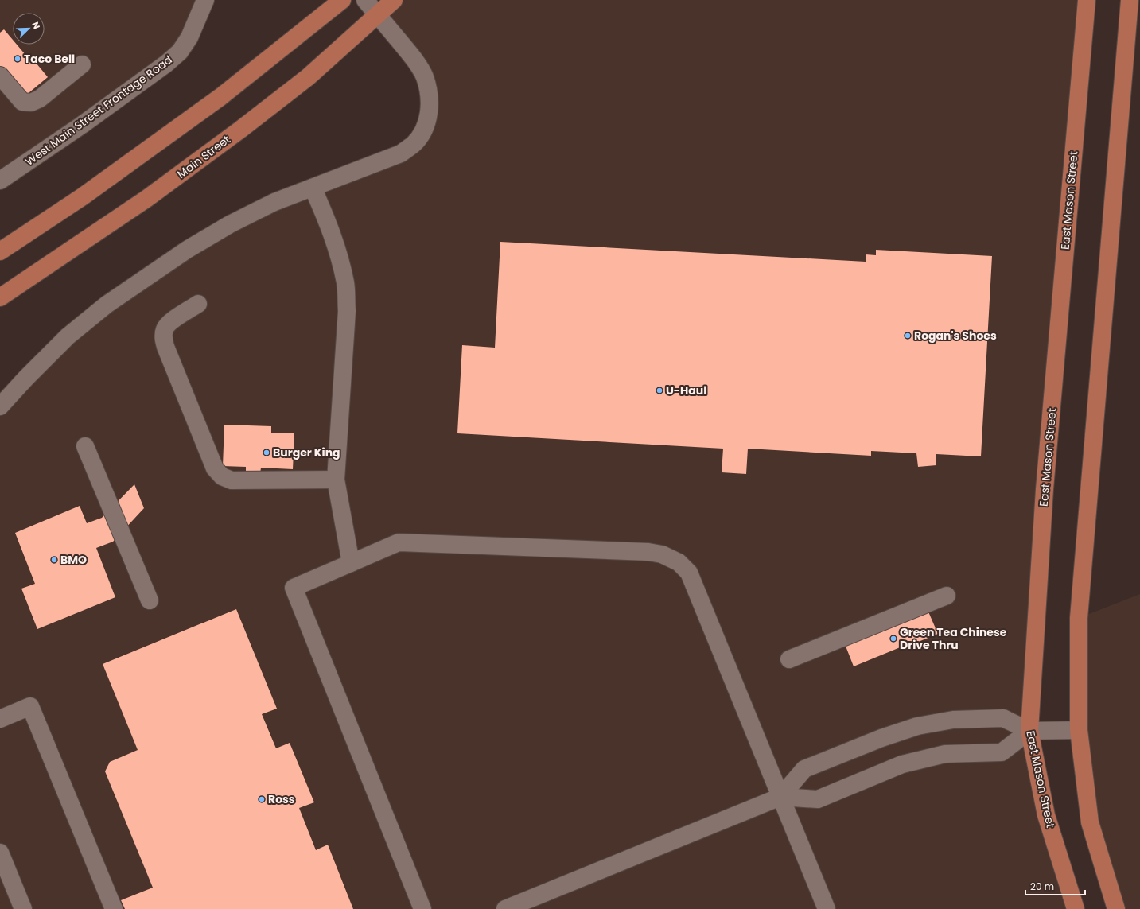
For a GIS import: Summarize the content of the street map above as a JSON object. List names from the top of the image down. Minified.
{"streets":{"main road":["Main Street","East Mason Street"],"street":["West Main Street Frontage Road"]},"places":["Taco Bell","Rogan's Shoes","U-Haul","Burger King","BMO","Green Tea Chinese Drive Thru","Ross"],"scale_bar":"20 m","north":"top right"}
